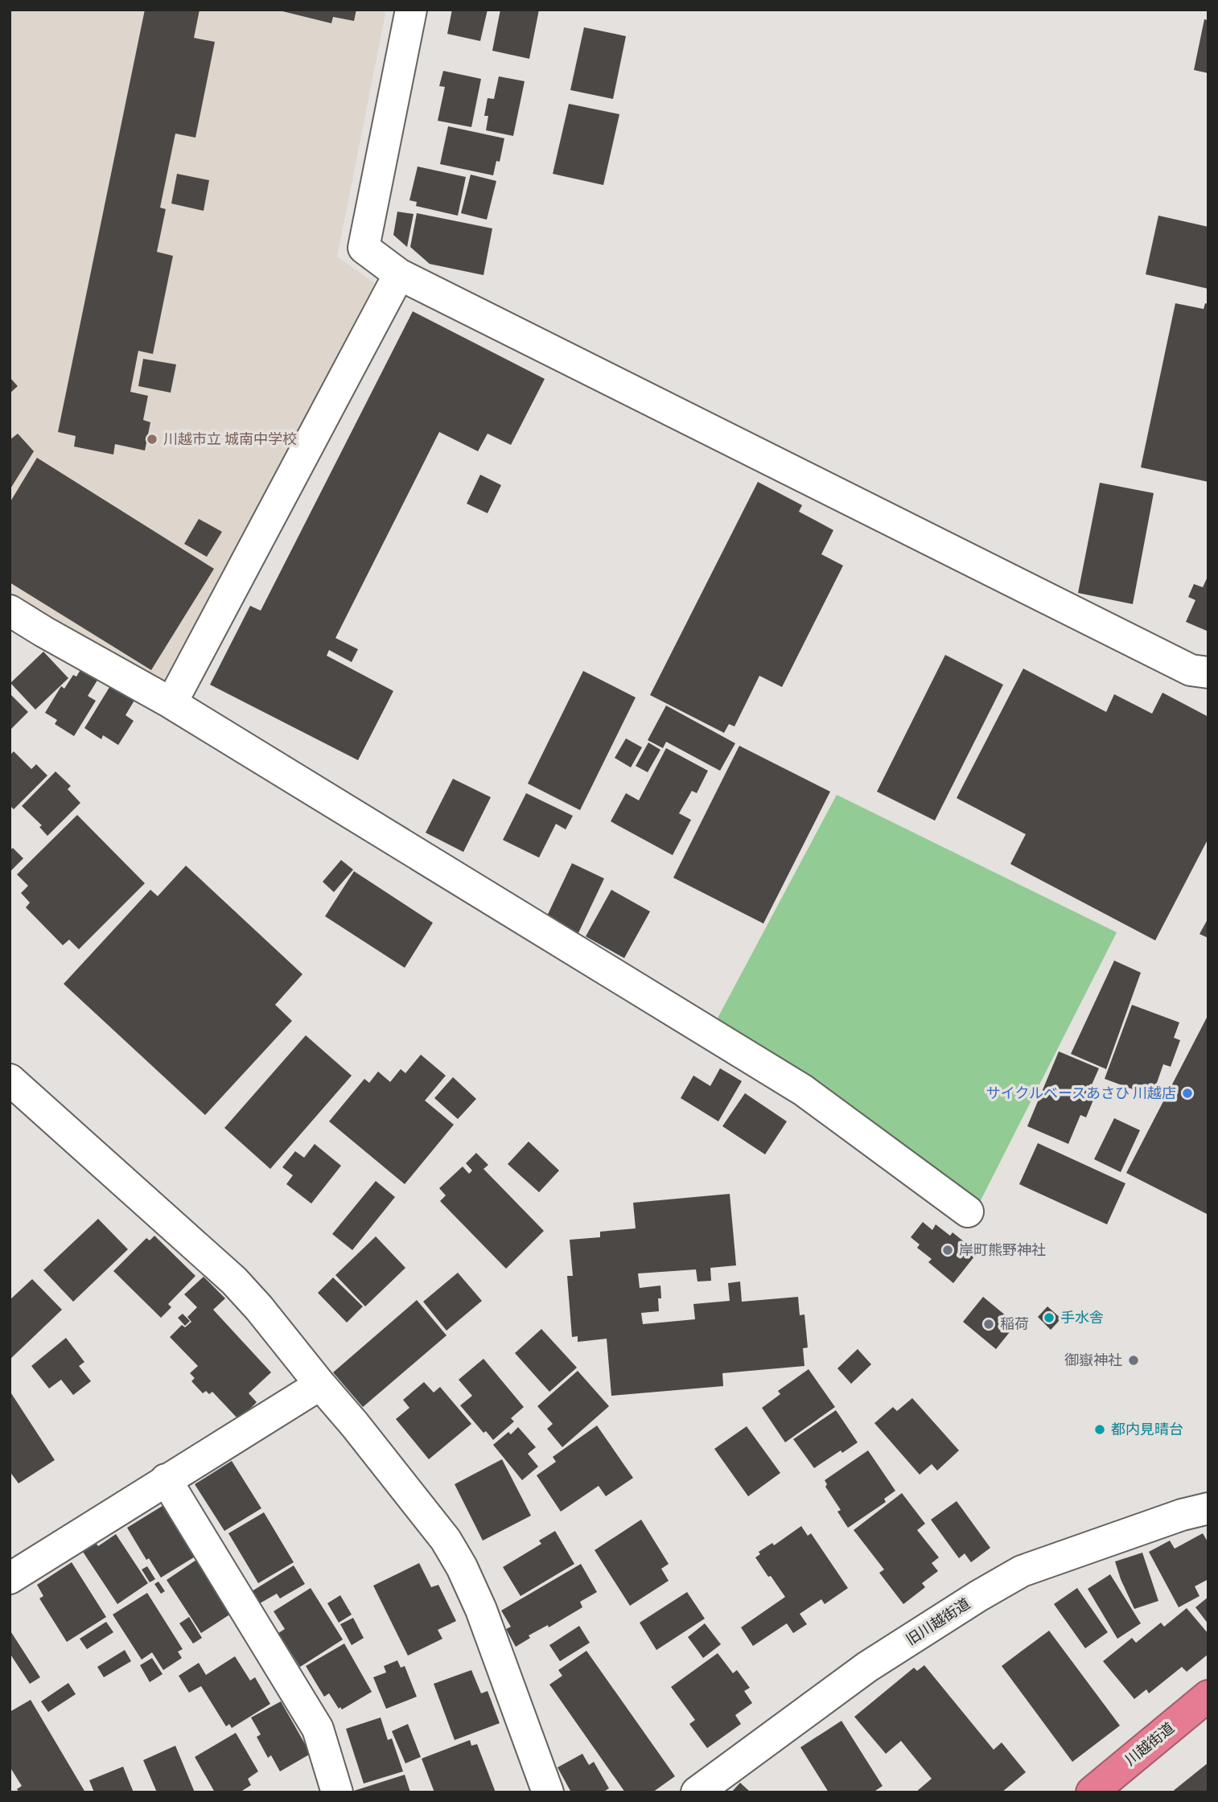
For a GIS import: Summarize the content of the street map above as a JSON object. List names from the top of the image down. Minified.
{"streets":{"highway":["川越街道"],"street":["旧川越街道"]},"places":["川越市立 城南中学校","サイクルベースあさひ 川越店","岸町熊野神社","手水舎","稲荷","御嶽神社","都内見晴台"]}
